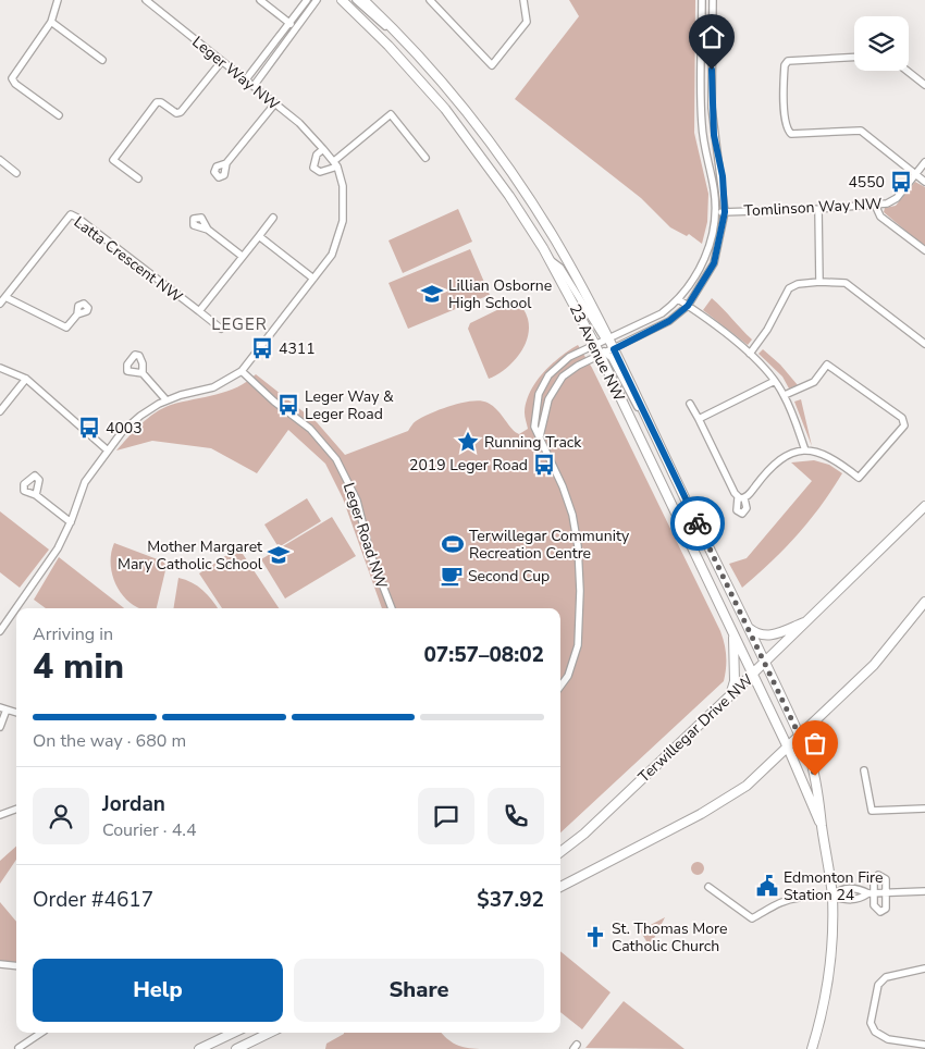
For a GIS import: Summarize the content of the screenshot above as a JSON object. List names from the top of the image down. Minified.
{"streets":{"main road":["23 Avenue NW","Terwillegar Drive NW"],"street":["Leger Way NW","Tomlinson Way NW","Latta Crescent NW","Leger Road NW"]},"crossings":[["Leger Way NW","Leger Road NW"],["23 Avenue NW","Terwillegar Drive NW"]],"districts":["LEGER"],"places":{"bus stop":["4550","4311","Leger Way & Leger Road","4003","2019 Leger Road"],"school or university":["Lillian Osborne High School","Mother Margaret Mary Catholic School"],"place":["Running Track"],"sports":["Terwillegar Community Recreation Centre"],"cafe":["Second Cup"],"public building":["Edmonton Fire Station 24"],"church":["St. Thomas More Catholic Church"]},"page":{"heading":["4 min","Arriving in","07:57–08:02"],"panel":["Jordan","Courier · 4.4","Order #4617","$37.92"],"bar":"On the way · 680 m","buttons":["Help","Share"]}}
